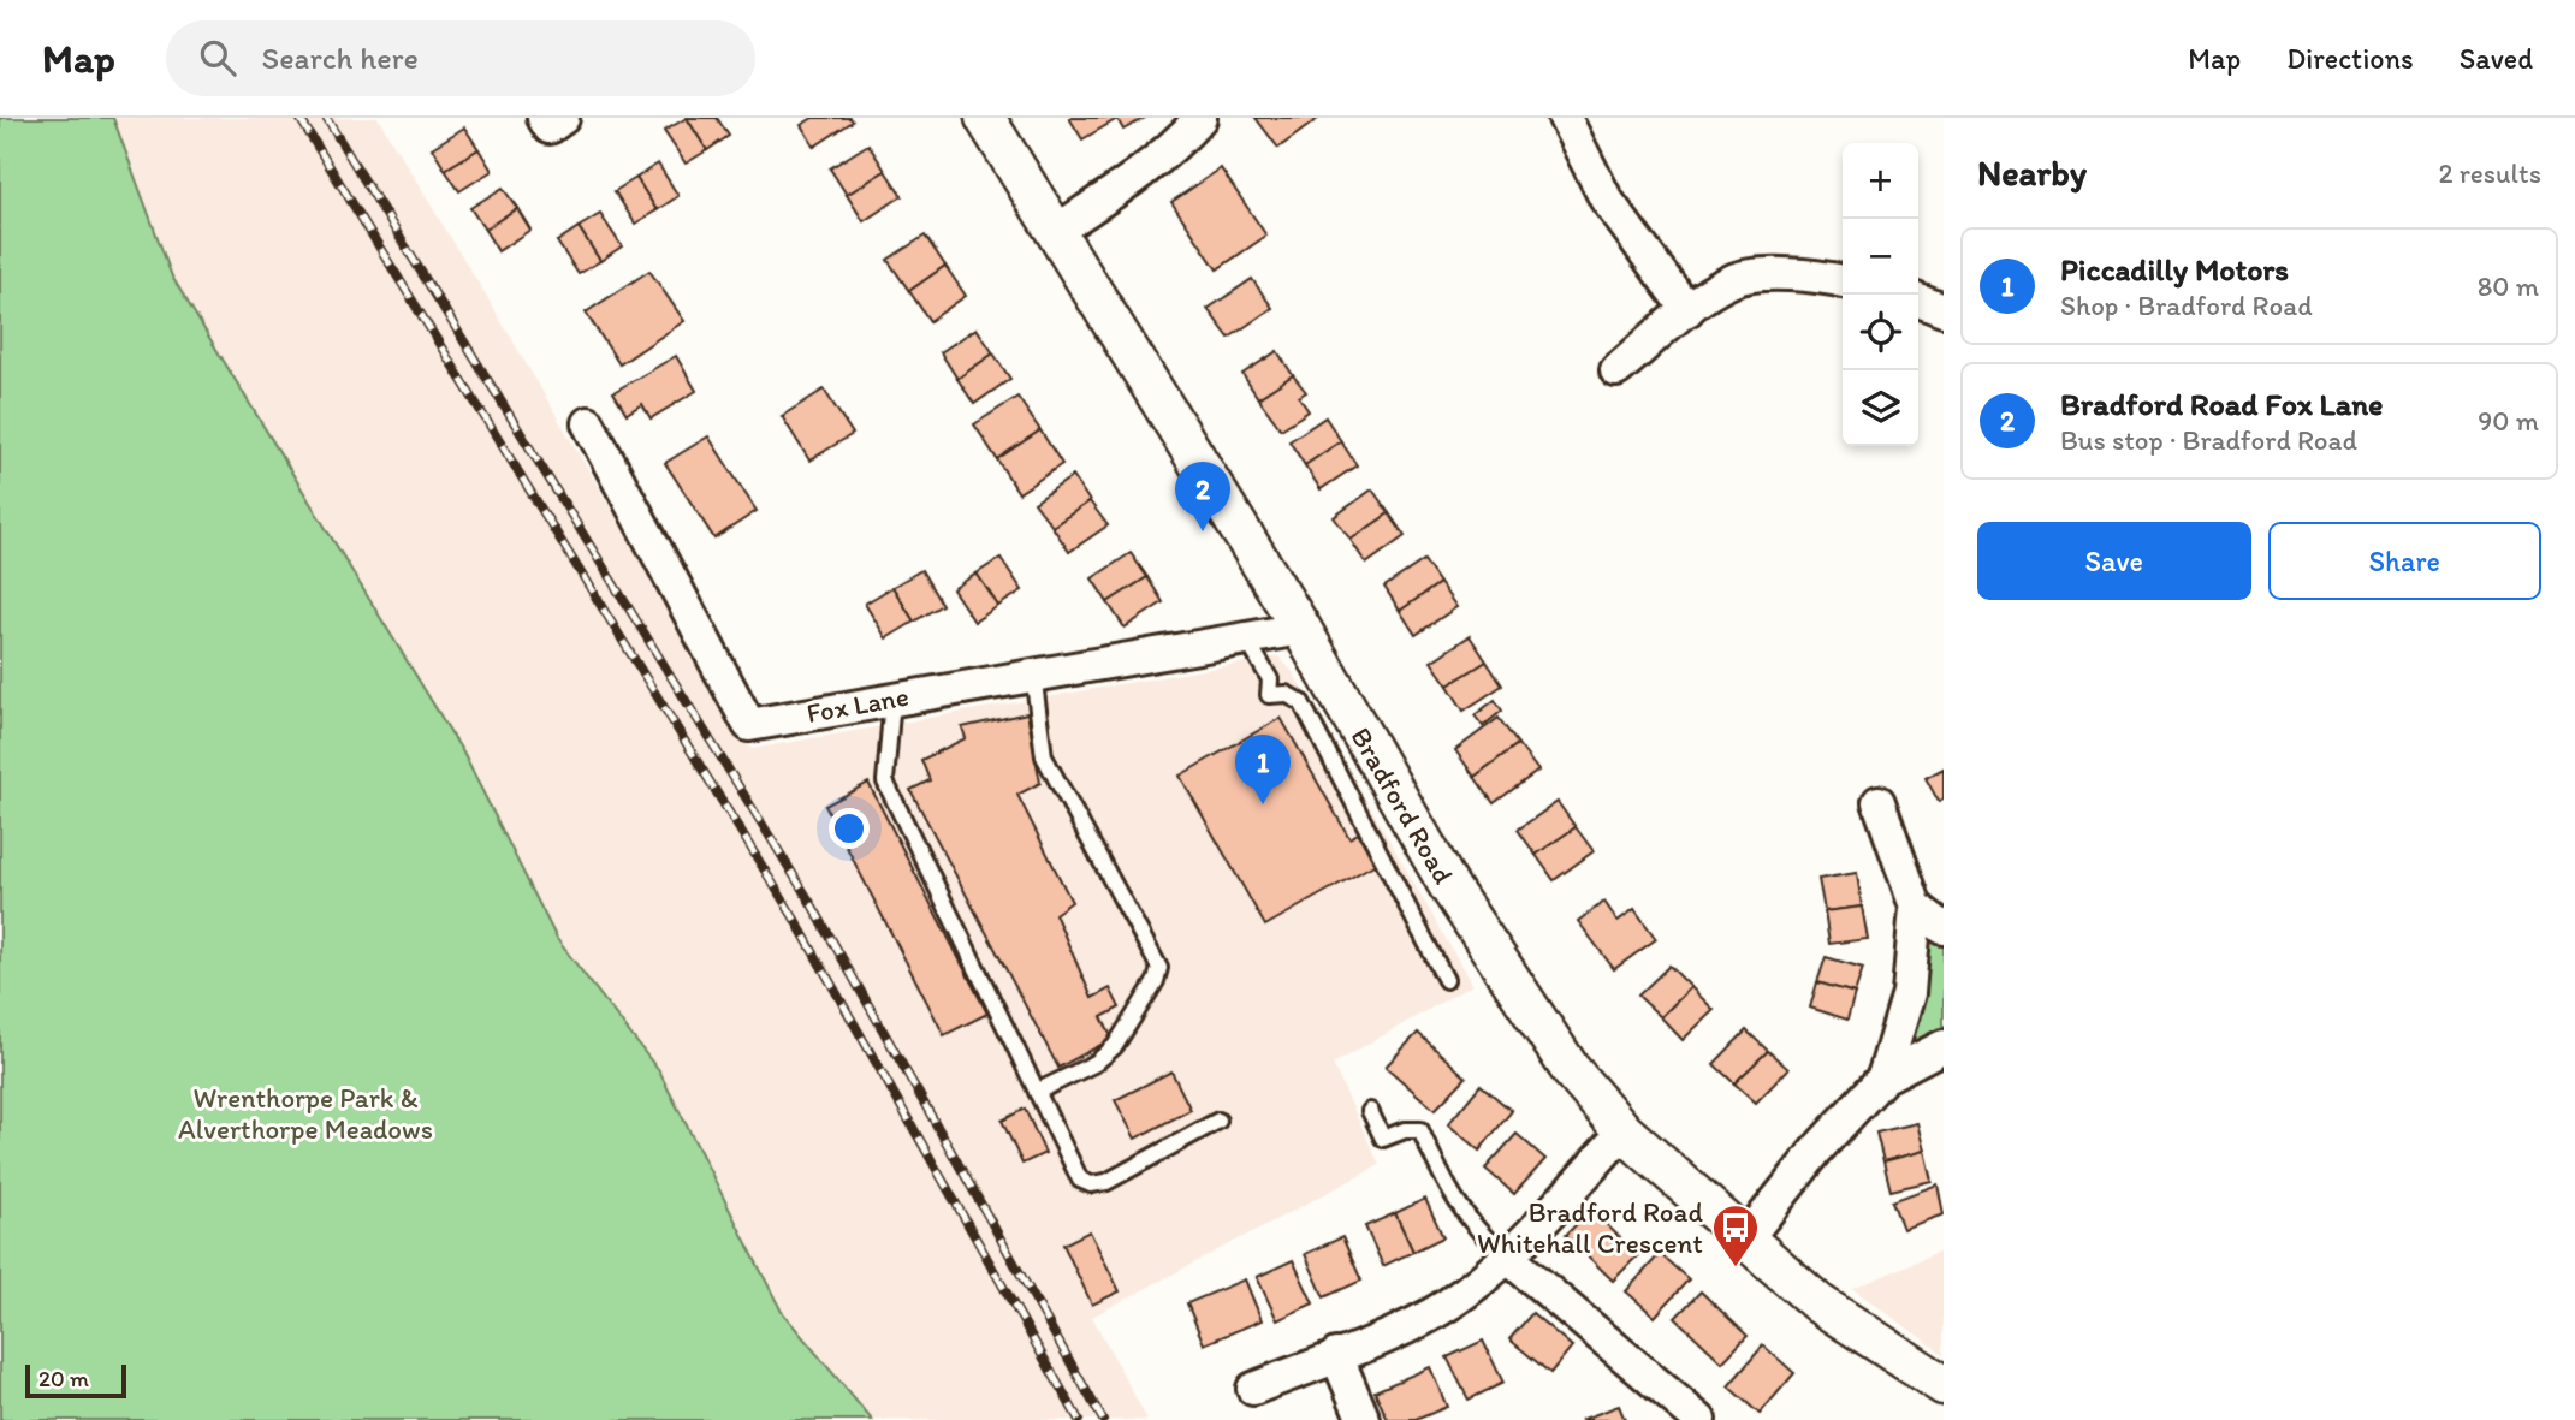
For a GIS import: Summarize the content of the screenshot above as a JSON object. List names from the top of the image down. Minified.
{"streets":{"street":["Fox Lane","Bradford Road"]},"crossings":[["Fox Lane","Bradford Road"]],"parks":["Wrenthorpe Park & Alverthorpe Meadows"],"places":{"bus stop":["Bradford Road Whitehall Crescent"]},"scale_bar":"20 m","page":{"header":"Map","search":"Search here","nav":["Map","Directions","Saved"],"heading":["Nearby","2 results"],"map_buttons":["+","−"],"list":[{"mark":"1","name":"Piccadilly Motors","note":"Shop · Bradford Road","value":"80 m"},{"mark":"2","name":"Bradford Road Fox Lane","note":"Bus stop · Bradford Road","value":"90 m"}],"pins":["2","1"],"buttons":["Save","Share"],"scale":"20 m"}}
